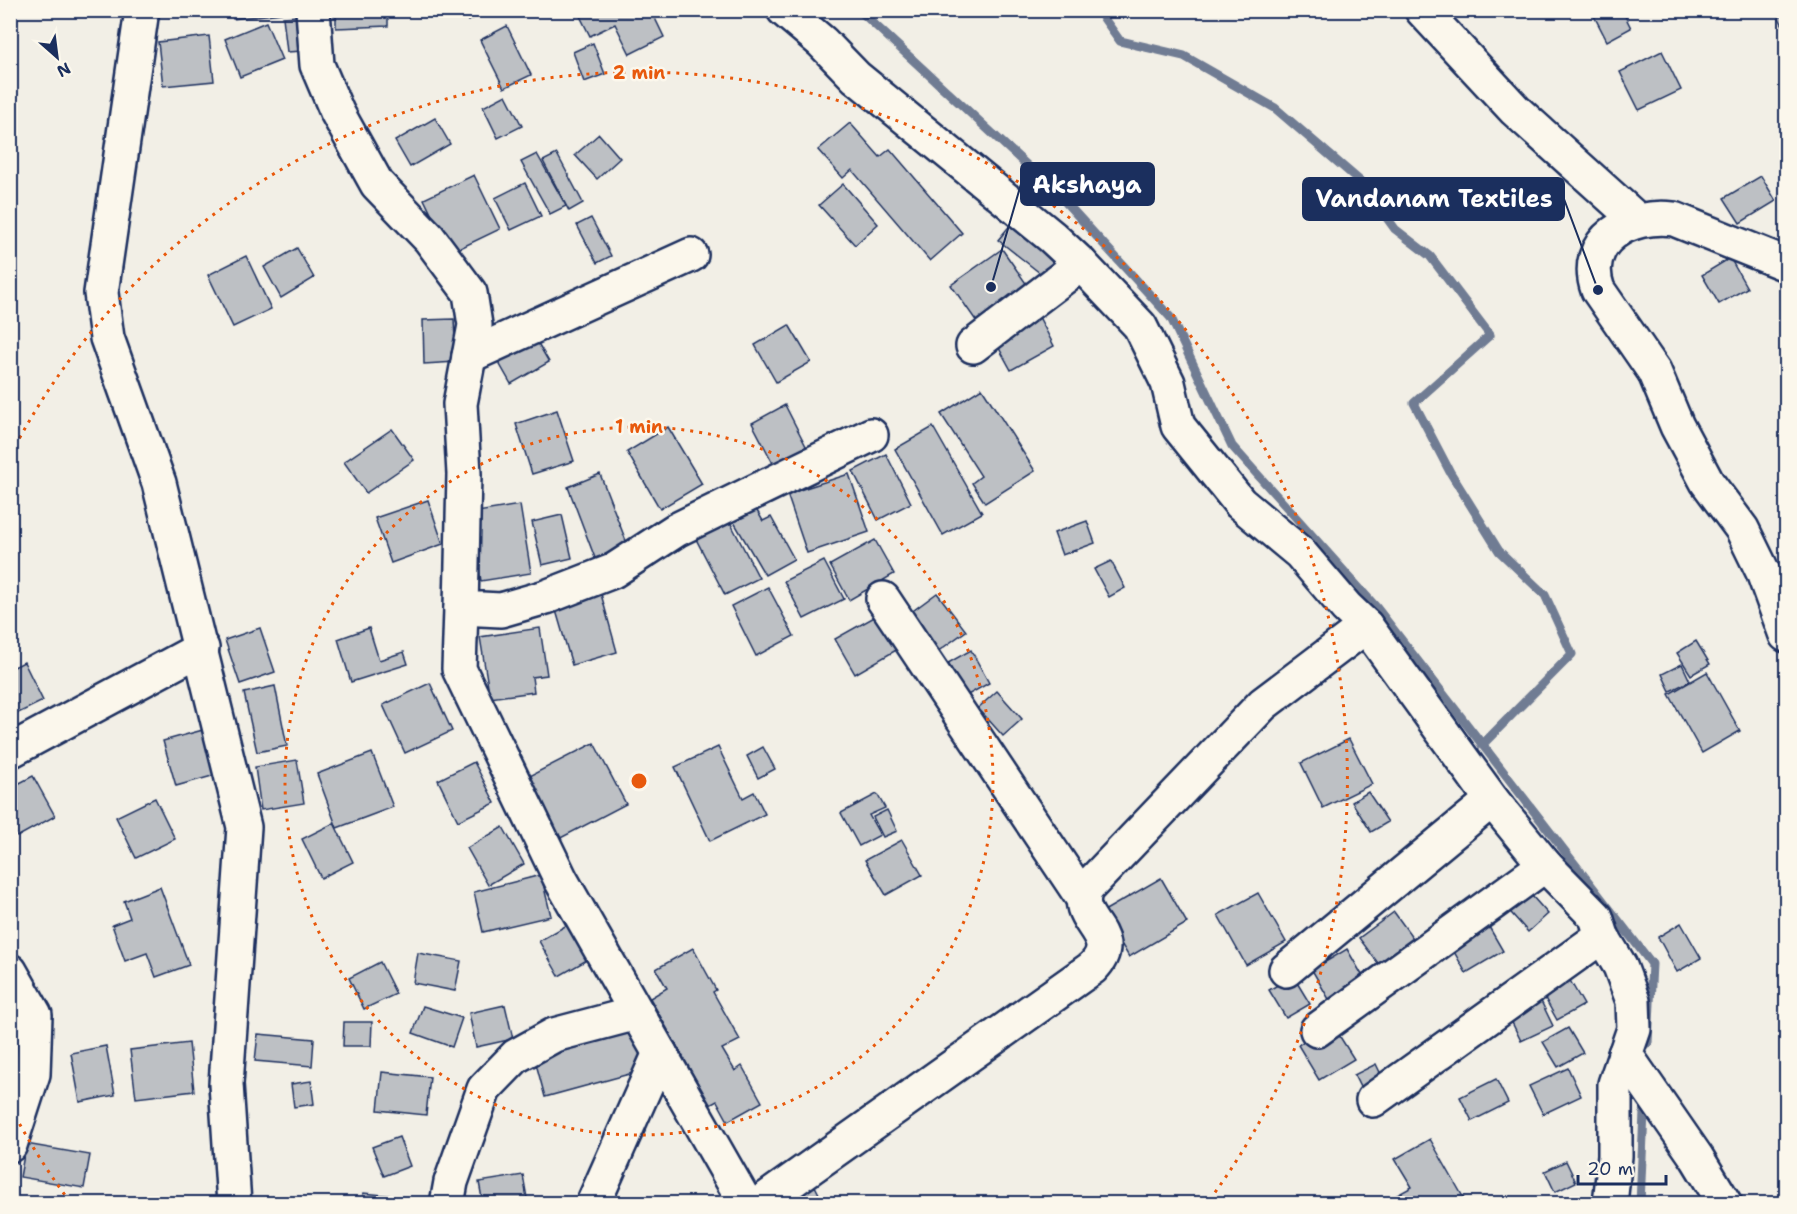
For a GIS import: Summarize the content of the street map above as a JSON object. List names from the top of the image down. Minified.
{"places":["Akshaya","Vandanam Textiles"],"scale_bar":"20 m","north":"bottom right","rings":["2 min","1 min"]}
